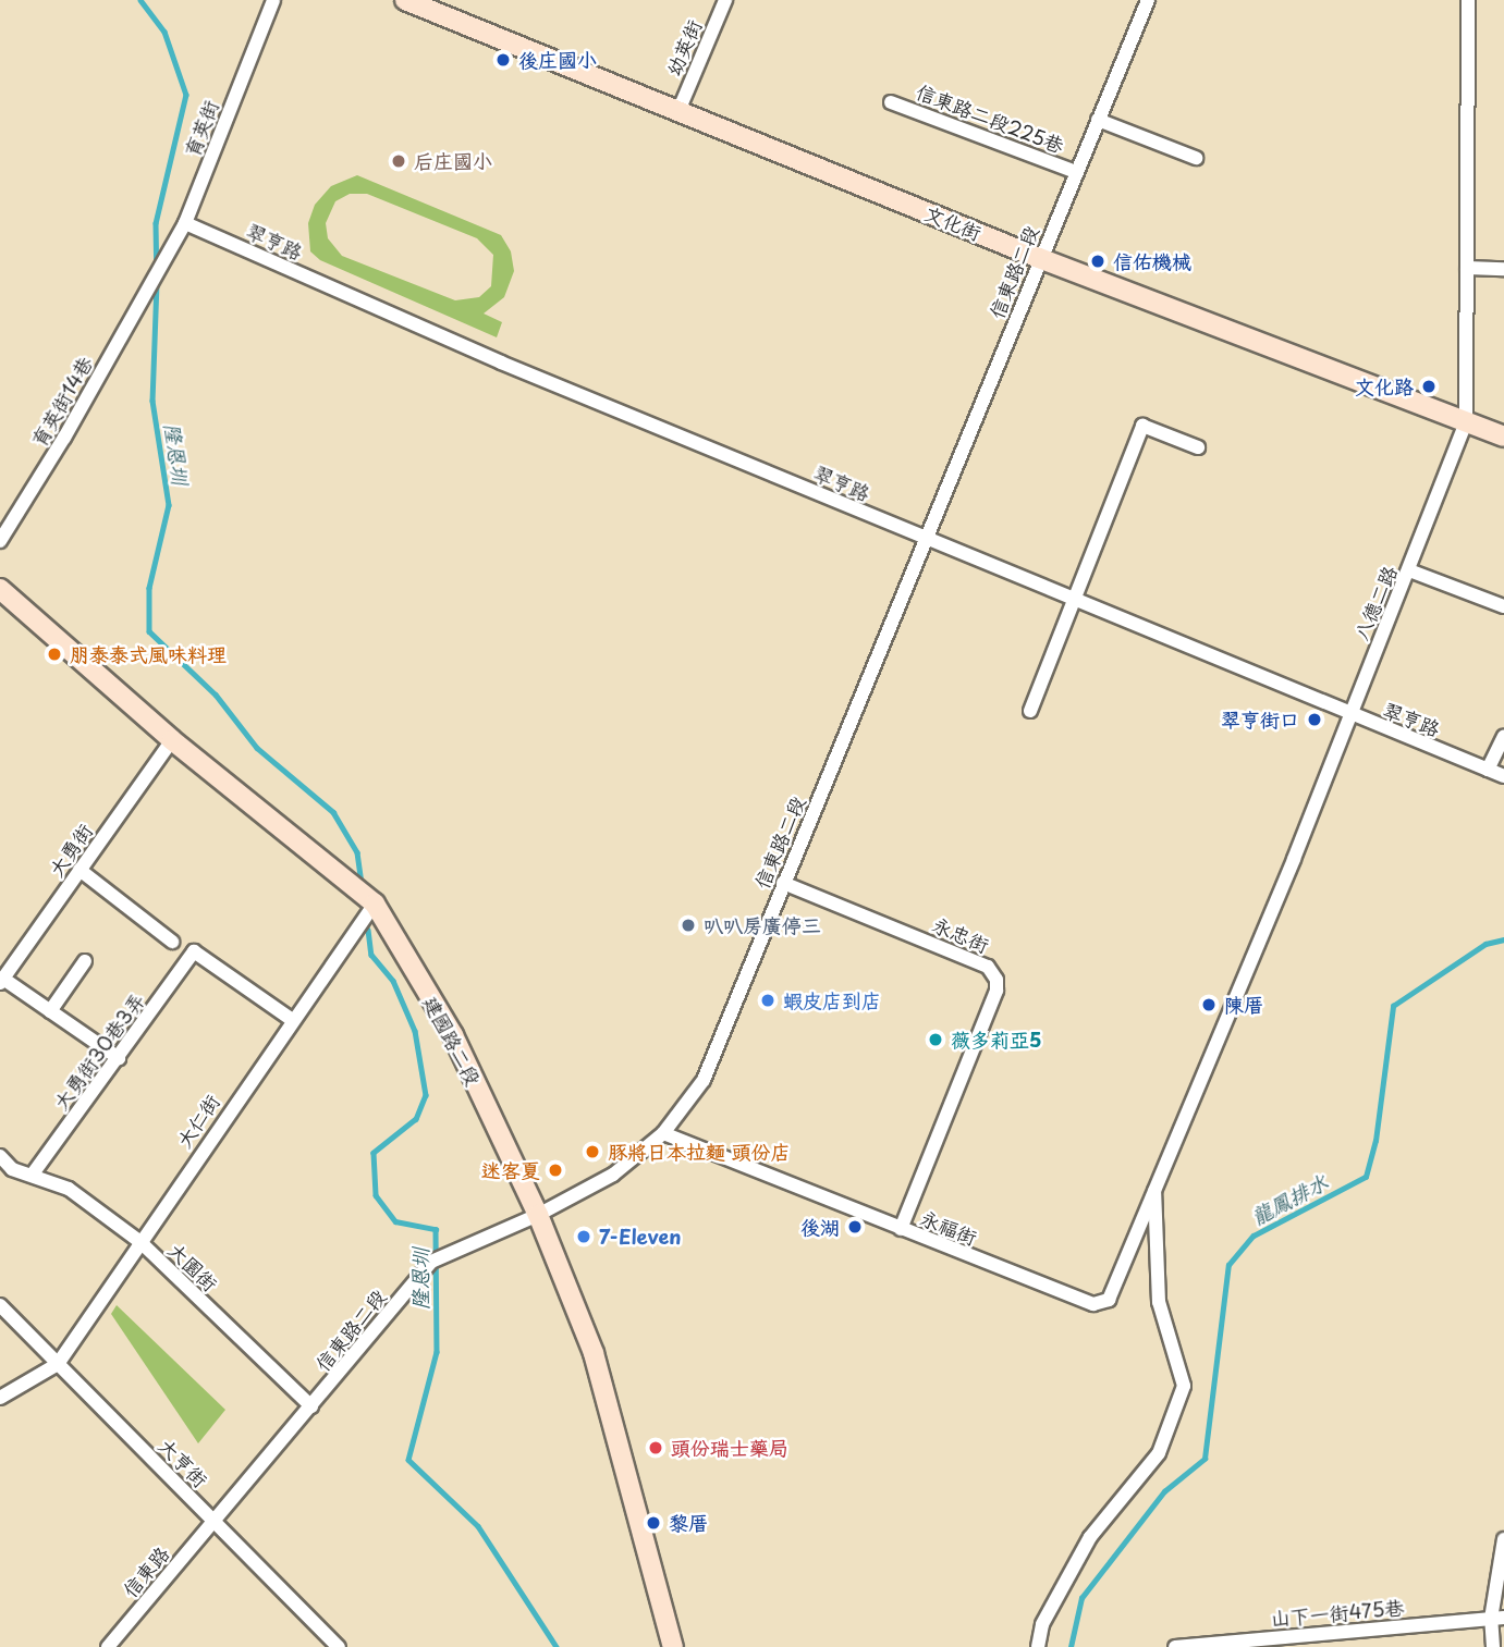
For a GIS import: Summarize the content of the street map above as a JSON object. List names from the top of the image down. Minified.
{"streets":{"street":["幼英街","信東路二段225巷","育英街","文化街","翠亨路","信東路二段","育英街14巷","八德二路","大勇街","永忠街","建國路二段","大勇街30巷3弄","大仁街","永福街","大園街","大亨街","信東路","山下一街475巷"]},"crossings":[["幼英街","文化街"],["信東路二段225巷","信東路二段"],["育英街","翠亨路"],["育英街","育英街14巷"],["文化街","信東路二段"],["文化街","八德二路"],["翠亨路","信東路二段"],["翠亨路","八德二路"],["信東路二段","永忠街"],["信東路二段","建國路二段"],["信東路二段","永福街"],["信東路二段","大園街"],["信東路二段","大亨街"],["信東路二段","信東路"],["八德二路","永福街"],["大勇街","建國路二段"],["永忠街","永福街"],["建國路二段","大仁街"],["大勇街30巷3弄","大仁街"],["大勇街30巷3弄","大園街"],["大仁街","大園街"],["大仁街","大亨街"],["大亨街","信東路"]],"water":["隆恩圳","龍鳳排水"],"places":["後庄國小","后庄國小","信佑機械","文化路","朋泰泰式風味料理","翠亨街口","叭叭房廣停三","蝦皮店到店","陳厝","薇多莉亞5","豚將日本拉麵 頭份店","迷客夏","後湖","7-Eleven","頭份瑞士藥局","黎厝"]}
